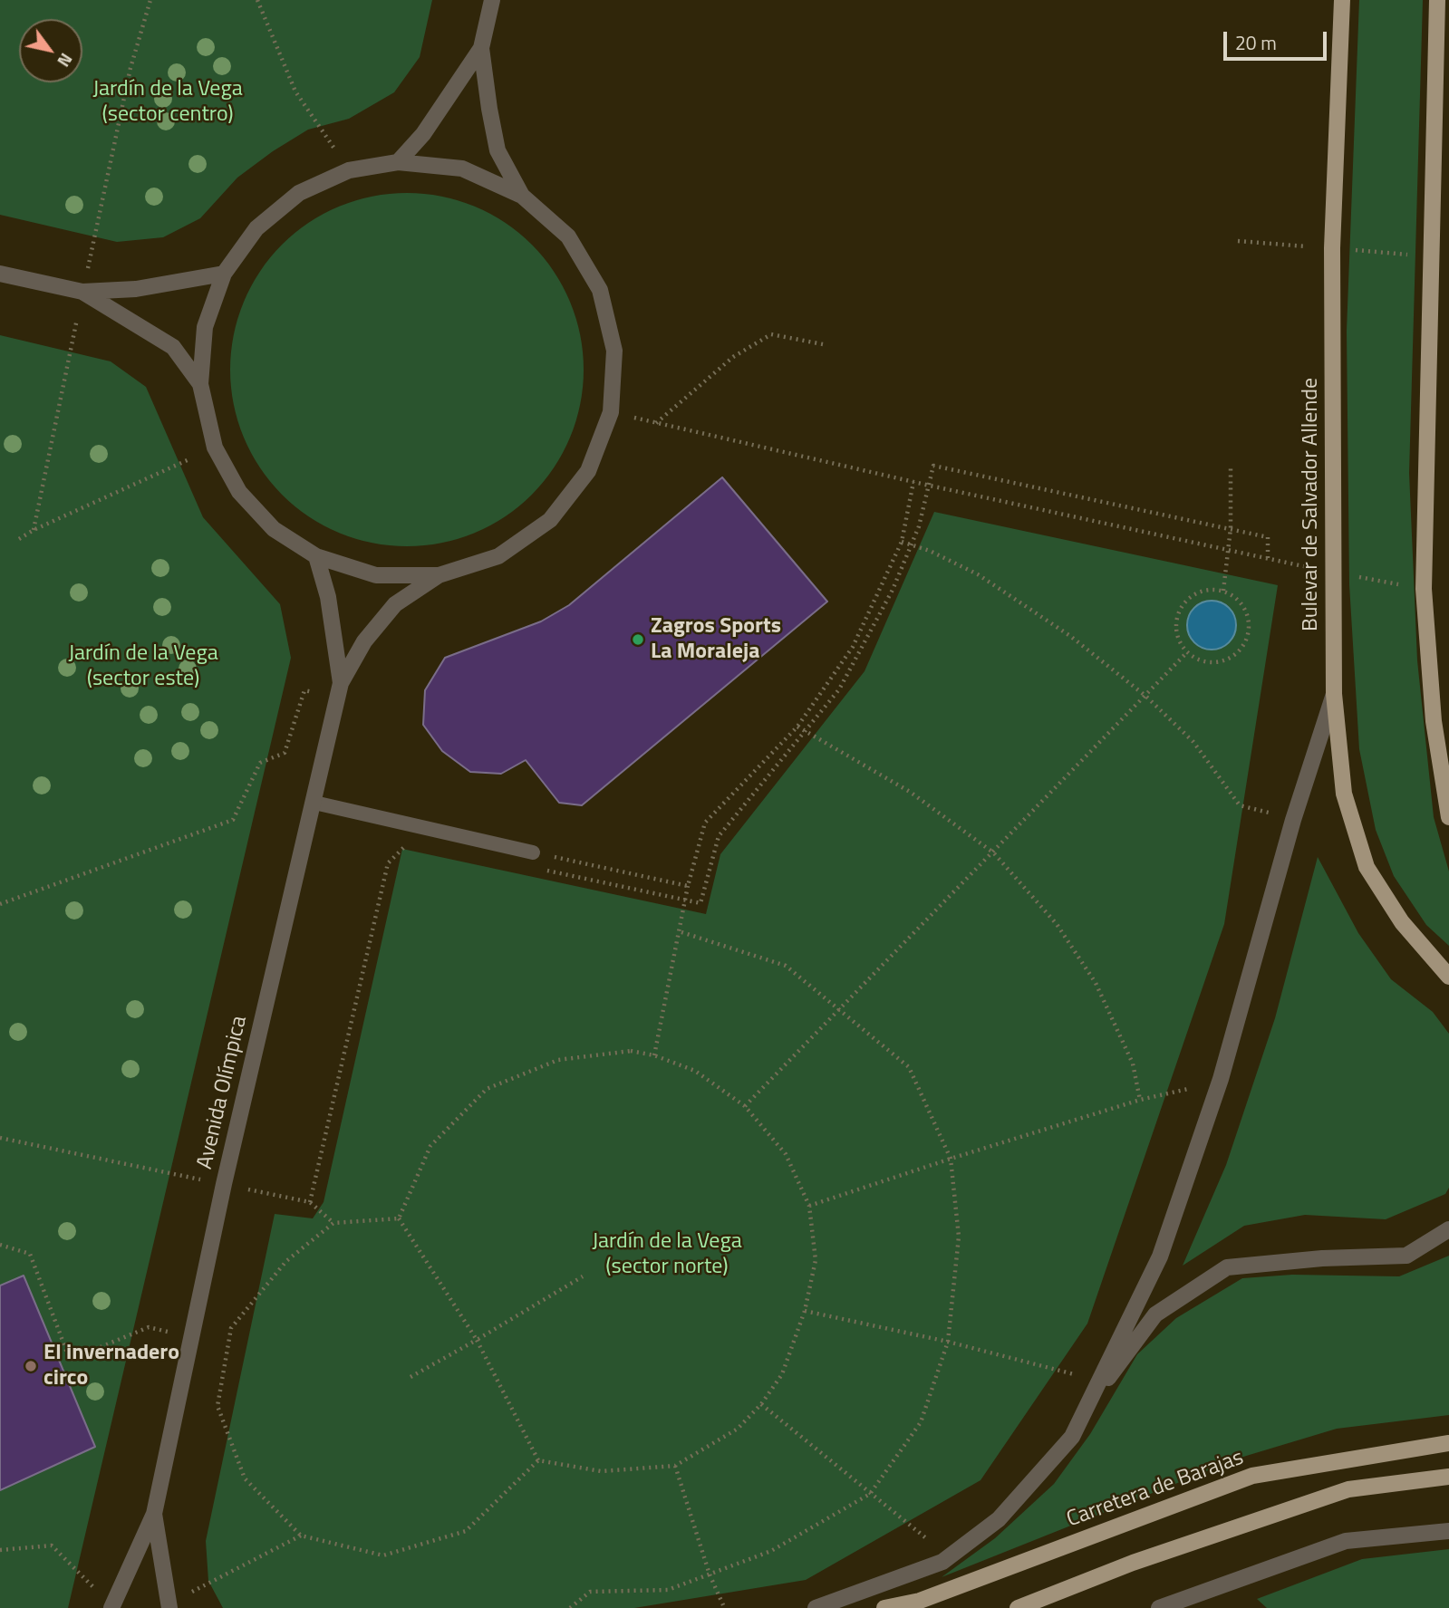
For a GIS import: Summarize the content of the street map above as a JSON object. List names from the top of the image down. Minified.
{"streets":{"main road":["Bulevar de Salvador Allende","Carretera de Barajas"],"street":["Avenida Olímpica"]},"parks":["Jardín de la Vega (sector centro)","Jardín de la Vega (sector este)","Jardín de la Vega (sector norte)"],"places":["Zagros Sports La Moraleja","El invernadero circo"],"scale_bar":"20 m","north":"bottom right"}
